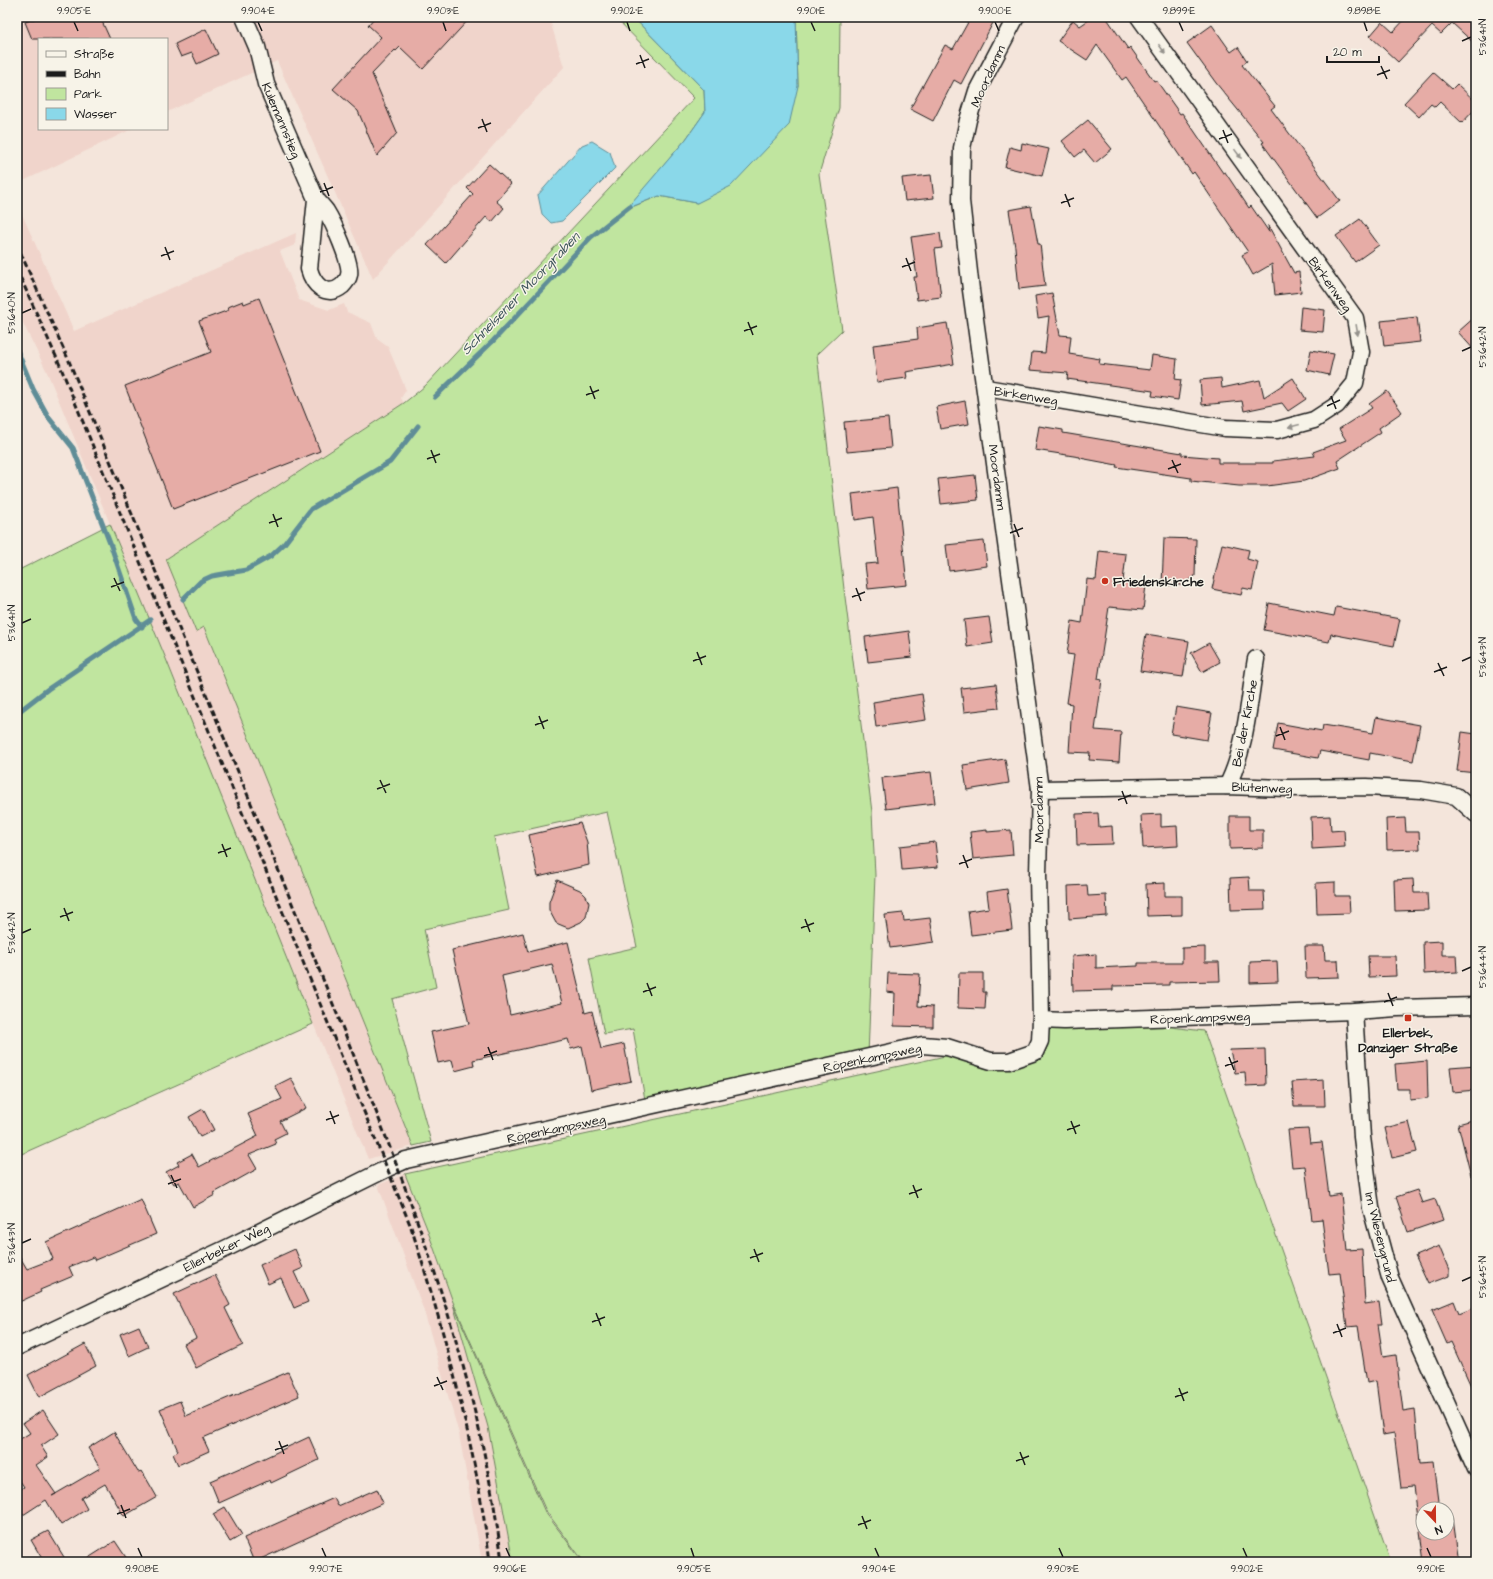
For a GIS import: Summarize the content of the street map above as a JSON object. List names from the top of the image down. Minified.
{"streets":{"street":["Moordamm","Kulemannstieg","Birkenweg","Bei der Kirche","Blütenweg","Röpenkampsweg","Im Wiesengrund","Ellerbeker Weg"]},"crossings":[["Moordamm","Birkenweg"],["Moordamm","Blütenweg"],["Moordamm","Röpenkampsweg"],["Bei der Kirche","Blütenweg"],["Röpenkampsweg","Im Wiesengrund"],["Röpenkampsweg","Ellerbeker Weg"]],"water":["Schnelsener Moorgraben"],"places":{"other":["Friedenskirche"],"transit":["Ellerbek, Danziger Straße"]},"legend":["Straße","Bahn","Park","Wasser"],"scale_bar":"20 m","north":"bottom","coordinates":["9.905°E","9.904°E","9.903°E","9.902°E","9.901°E","9.900°E","9.899°E","9.898°E","53.641°N","53.640°N","53.642°N","53.643°N","53.644°N","53.645°N","9.908°E","9.907°E","9.906°E"]}
